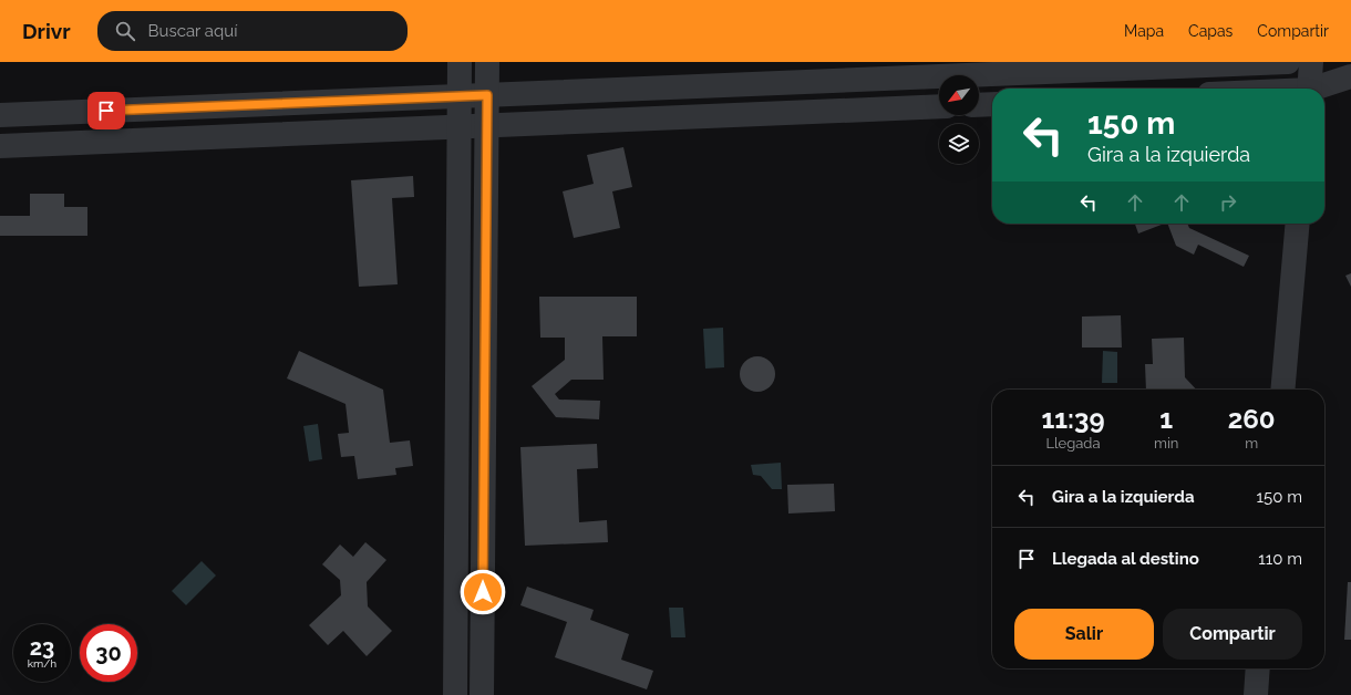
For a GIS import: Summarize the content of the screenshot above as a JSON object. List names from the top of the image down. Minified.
{"north":"bottom left","page":{"header":"Drivr","search":"Buscar aquí","nav":["Mapa","Capas","Compartir"],"turn":["150 m","Gira a la izquierda"],"eta":["11:39","Llegada","1","min","260","m"],"list":[{"name":"Gira a la izquierda","value":"150 m"},{"name":"Llegada al destino","value":"110 m"}],"buttons":["Salir","Compartir"],"speed":"23 km/h","limit":"30"}}
